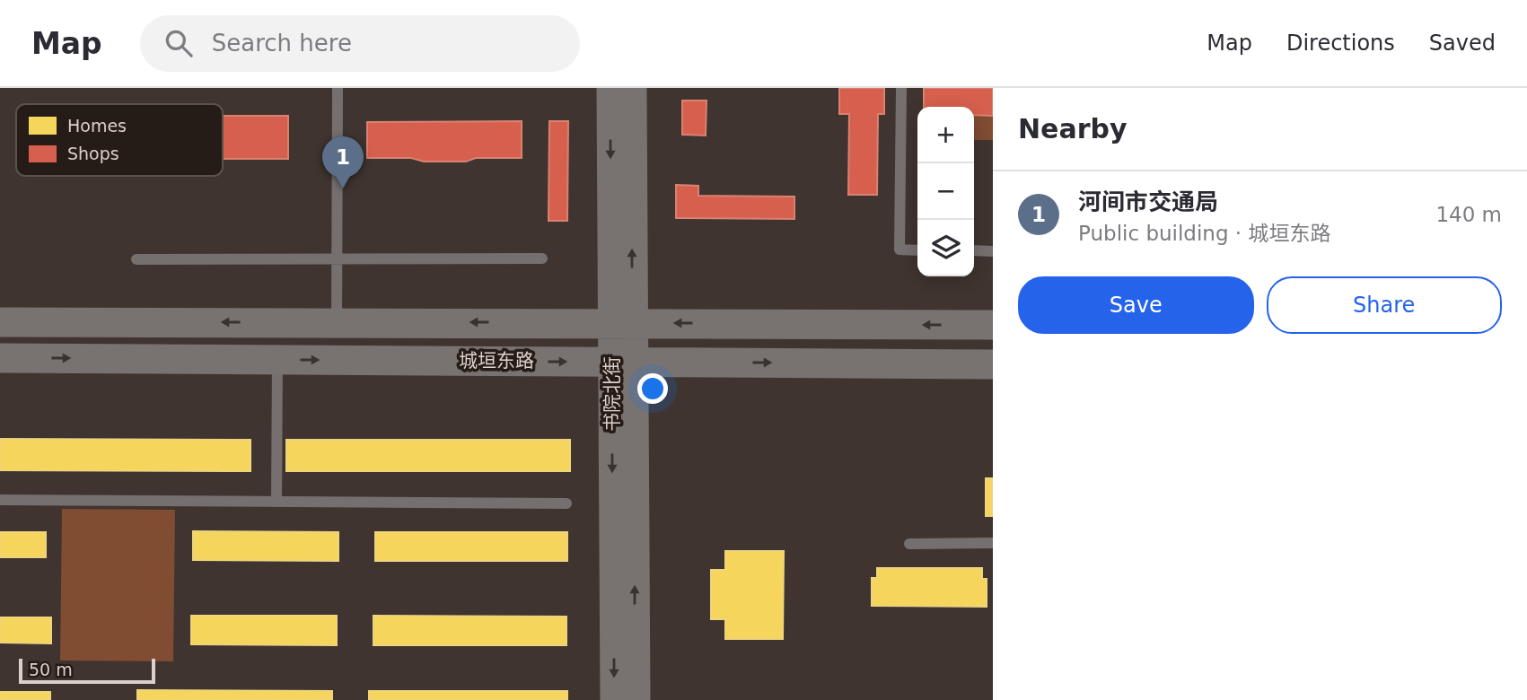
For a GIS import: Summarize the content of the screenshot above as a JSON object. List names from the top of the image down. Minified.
{"streets":{"main road":["城垣东路","书院北街"]},"crossings":[["城垣东路","书院北街"]],"legend":["Homes","Shops"],"scale_bar":"50 m","page":{"header":"Map","search":"Search here","nav":["Map","Directions","Saved"],"heading":"Nearby","map_buttons":["+","−"],"pins":"1","list":[{"mark":"1","name":"河间市交通局","note":"Public building · 城垣东路","value":"140 m"}],"buttons":["Save","Share"],"scale":"50 m"}}
